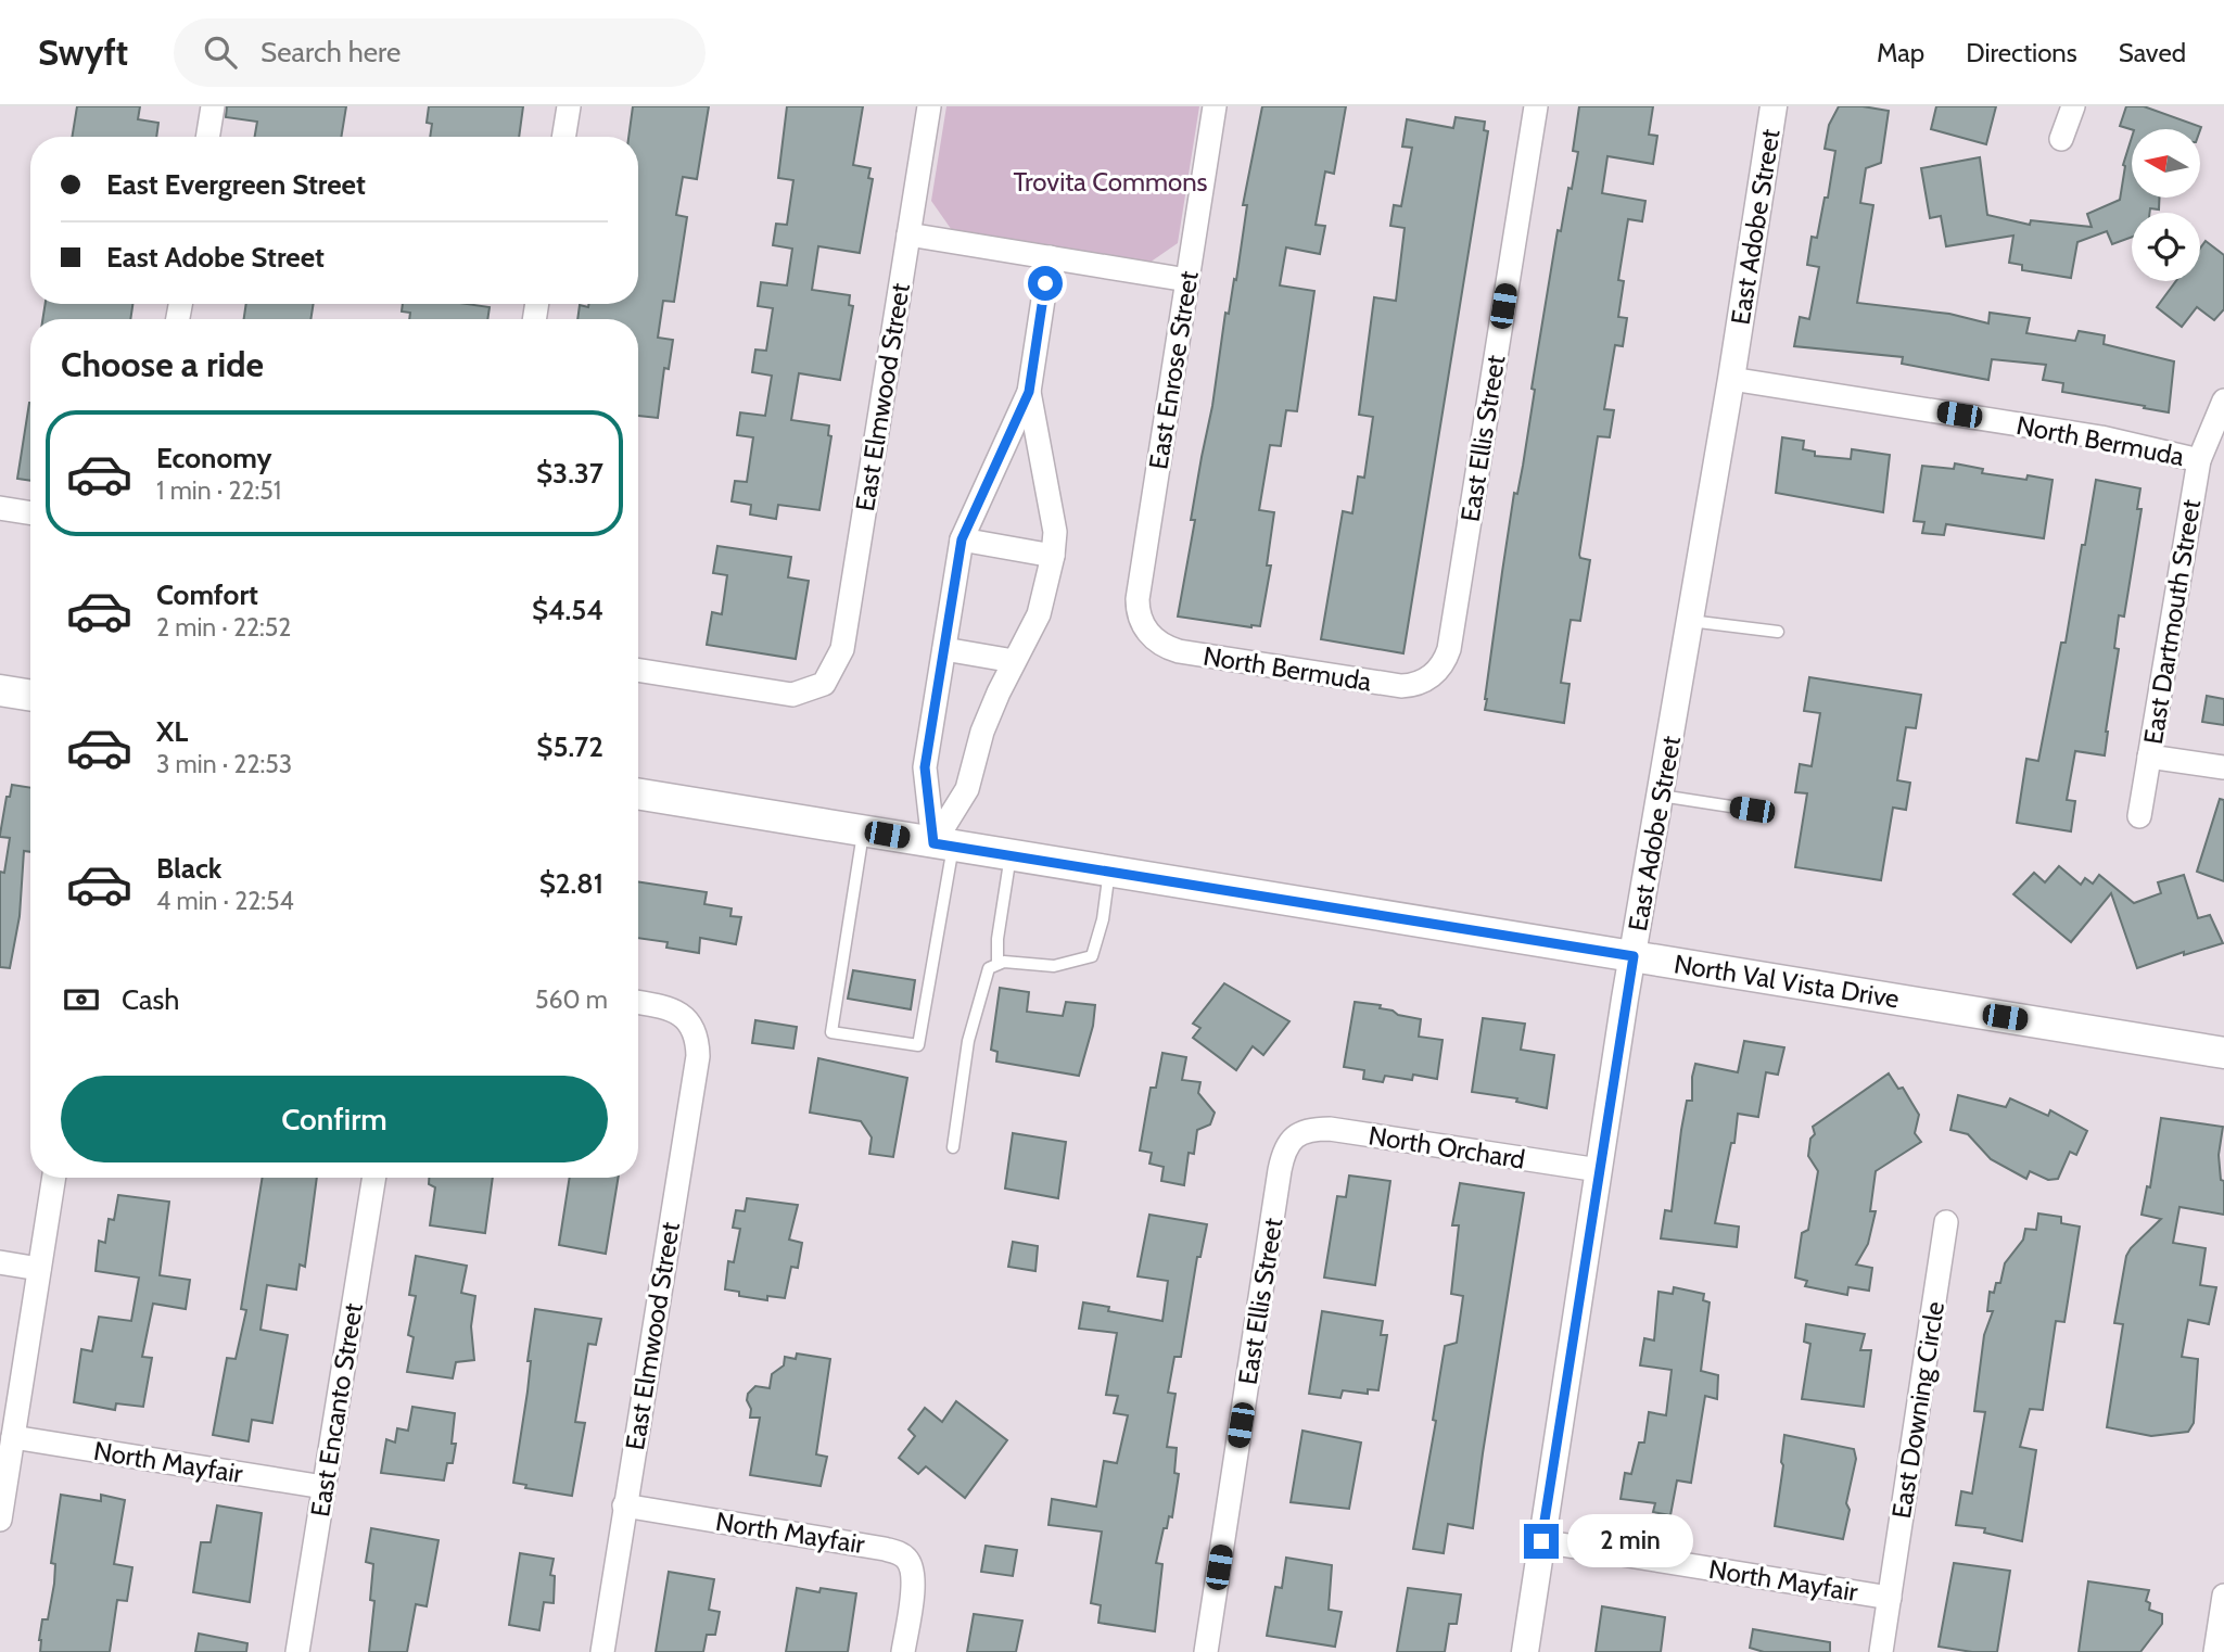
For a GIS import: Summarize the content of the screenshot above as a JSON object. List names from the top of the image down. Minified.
{"streets":{"main road":["North Val Vista Drive"],"street":["East Adobe Street","East Enrose Street","East Elmwood Street","East Ellis Street","North Bermuda","East Dartmouth Street","North Orchard","East Encanto Street","East Downing Circle","North Mayfair"]},"crossings":[["East Adobe Street","North Bermuda"],["East Adobe Street","North Val Vista Drive"],["East Adobe Street","North Orchard"],["East Adobe Street","North Mayfair"],["East Enrose Street","North Bermuda"],["East Elmwood Street","North Mayfair"],["East Ellis Street","North Bermuda"],["East Ellis Street","North Orchard"],["North Bermuda","East Dartmouth Street"],["East Encanto Street","North Mayfair"],["East Downing Circle","North Mayfair"]],"parks":["Trovita Commons"],"north":"left","page":{"header":"Swyft","search":"Search here","nav":["Map","Directions","Saved"],"banner":["East Evergreen Street","East Adobe Street"],"heading":"Choose a ride","list":[{"name":"Economy","note":"1 min · 22:51","value":"$3.37"},{"name":"Comfort","note":"2 min · 22:52","value":"$4.54"},{"name":"XL","note":"3 min · 22:53","value":"$5.72"},{"name":"Black","note":"4 min · 22:54","value":"$2.81"}],"pay":["Cash","560 m"],"buttons":"Confirm","bubble":"2 min"}}
